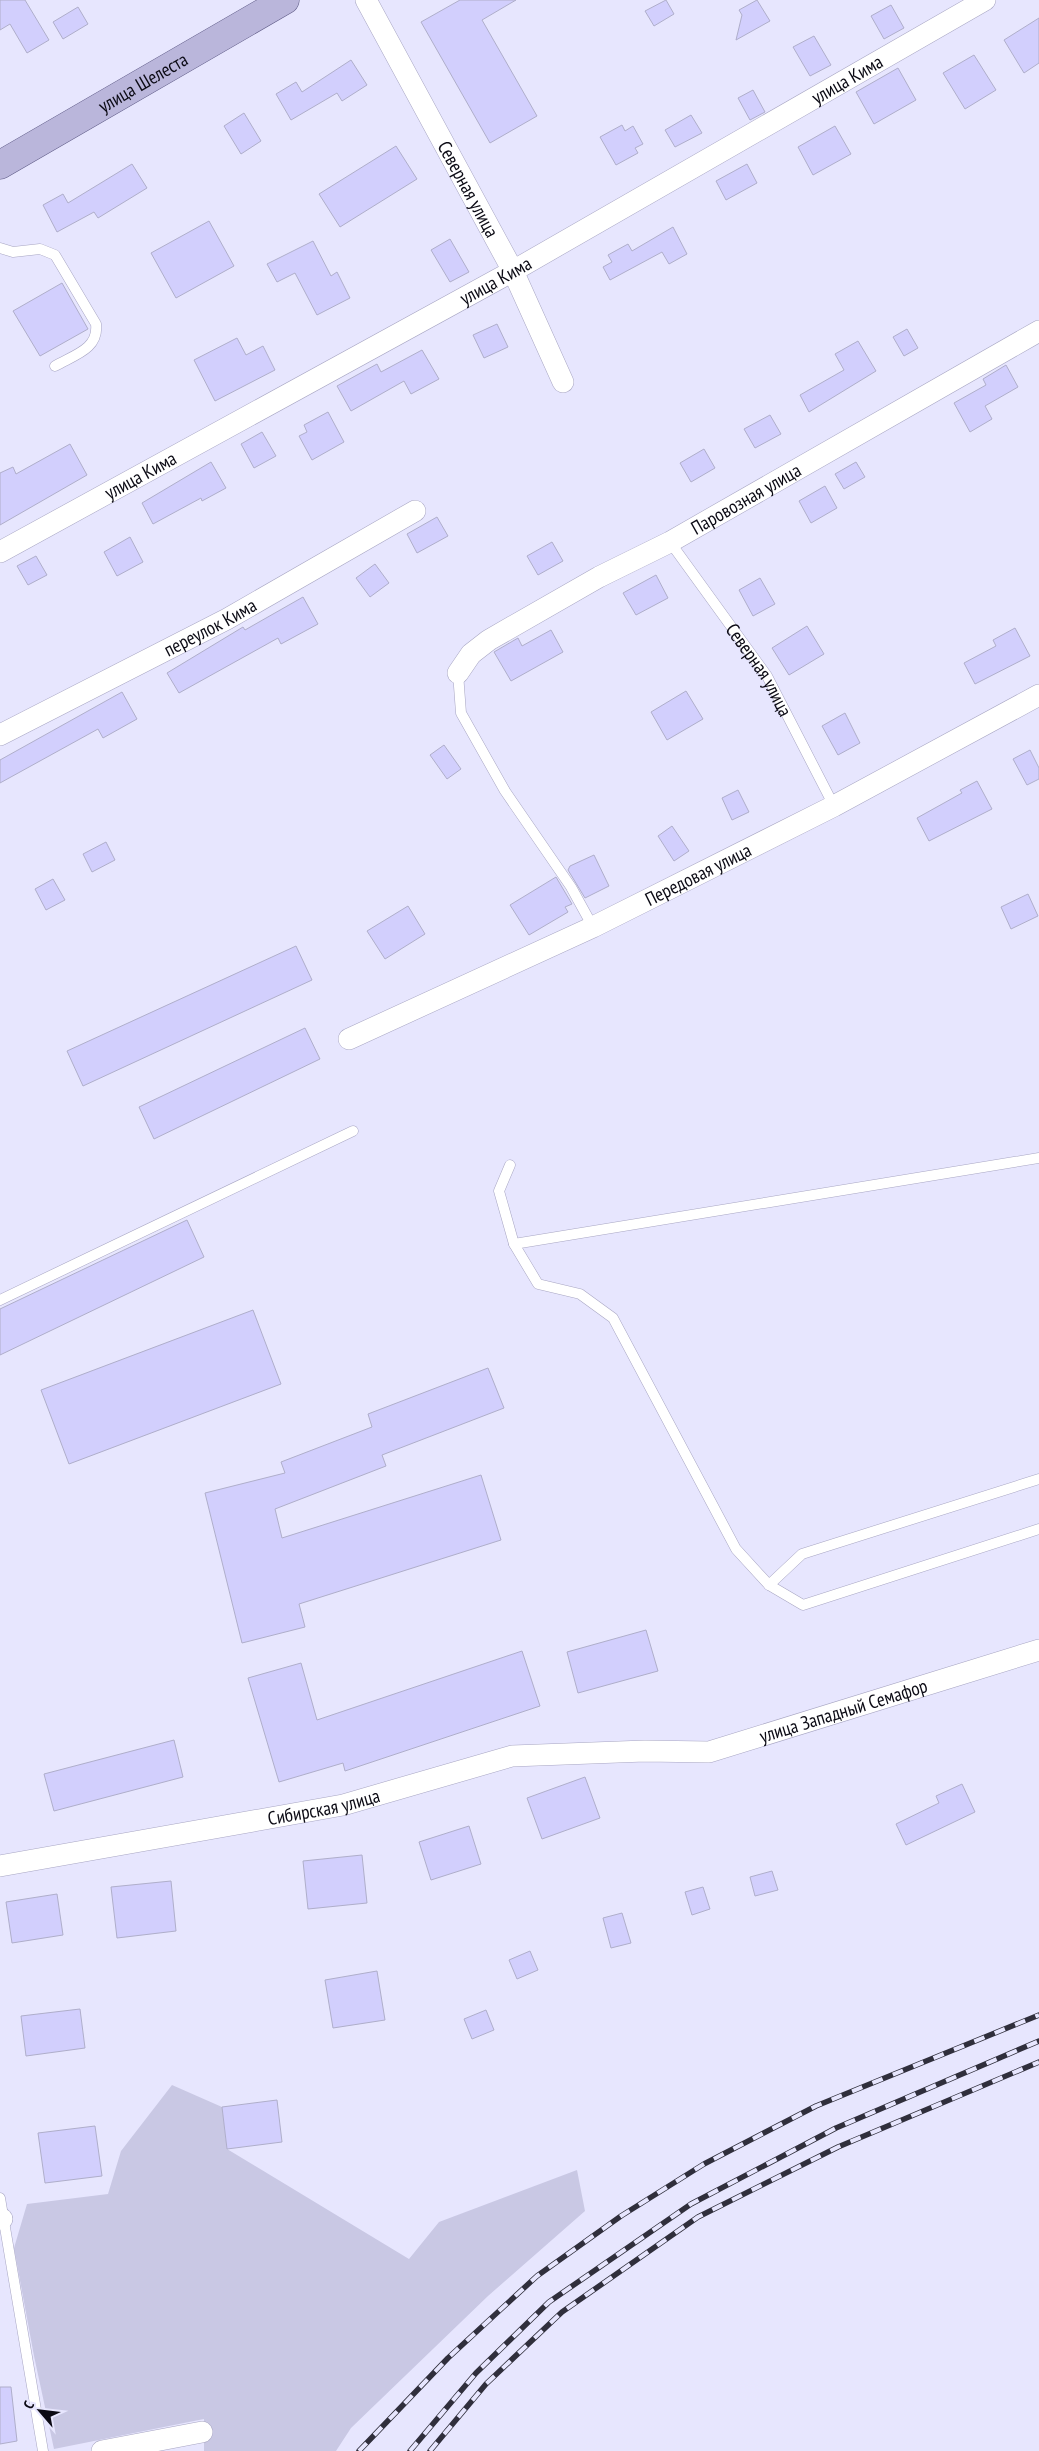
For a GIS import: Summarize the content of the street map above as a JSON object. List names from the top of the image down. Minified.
{"streets":{"main road":["улица Шелеста"],"street":["улица Кима","Северная улица","Паровозная улица","переулок Кима","Передовая улица","улица Западный Семафор","Сибирская улица"]},"crossings":[["улица Кима","Северная улица"],["Северная улица","Паровозная улица"],["Северная улица","Передовая улица"],["улица Западный Семафор","Сибирская улица"]],"north":"top left"}
